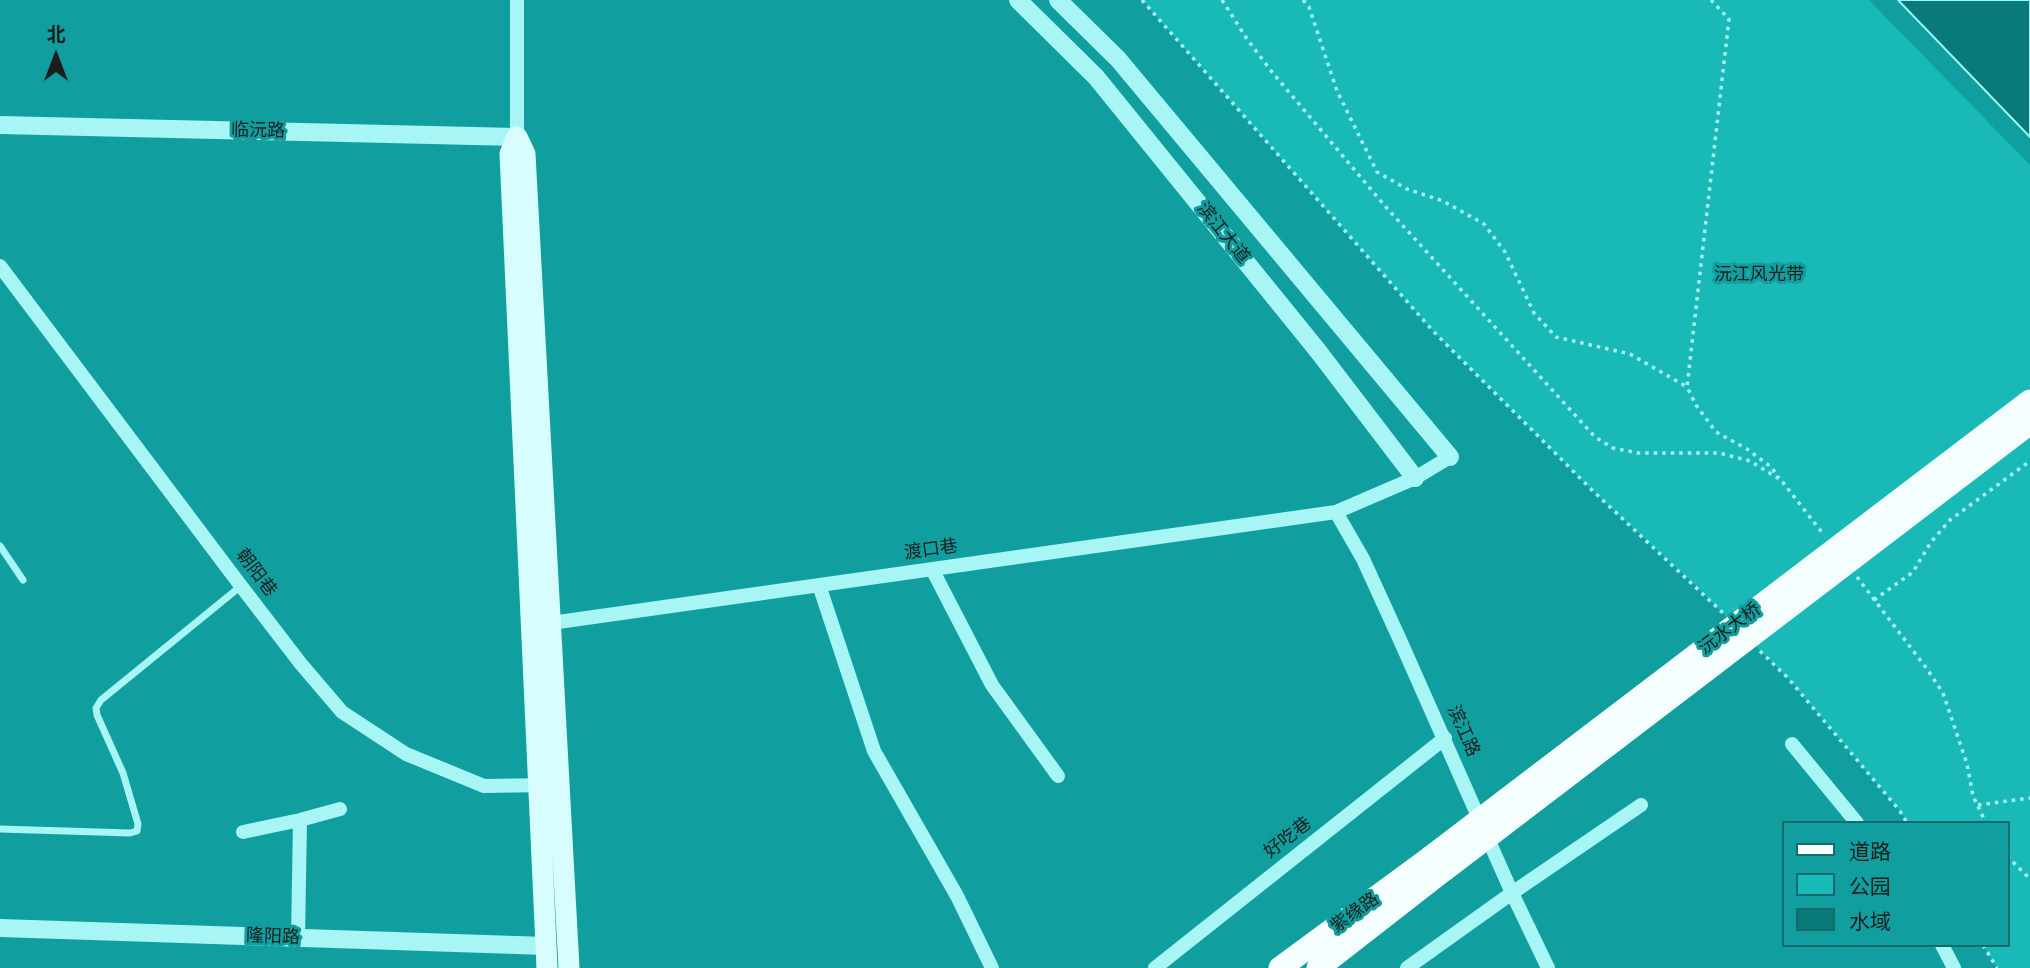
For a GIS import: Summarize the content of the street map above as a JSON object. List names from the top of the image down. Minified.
{"streets":{"main road":["沅水大桥","紫缘路"],"street":["临沅路","滨江大道","渡口巷","朝阳巷","滨江路","好吃巷","隆阳路"]},"crossings":[["滨江大道","渡口巷"],["渡口巷","滨江路"],["沅水大桥","紫缘路"],["滨江路","好吃巷"]],"parks":["沅江风光带"],"legend":["道路","公园","水域"],"north":"top"}
